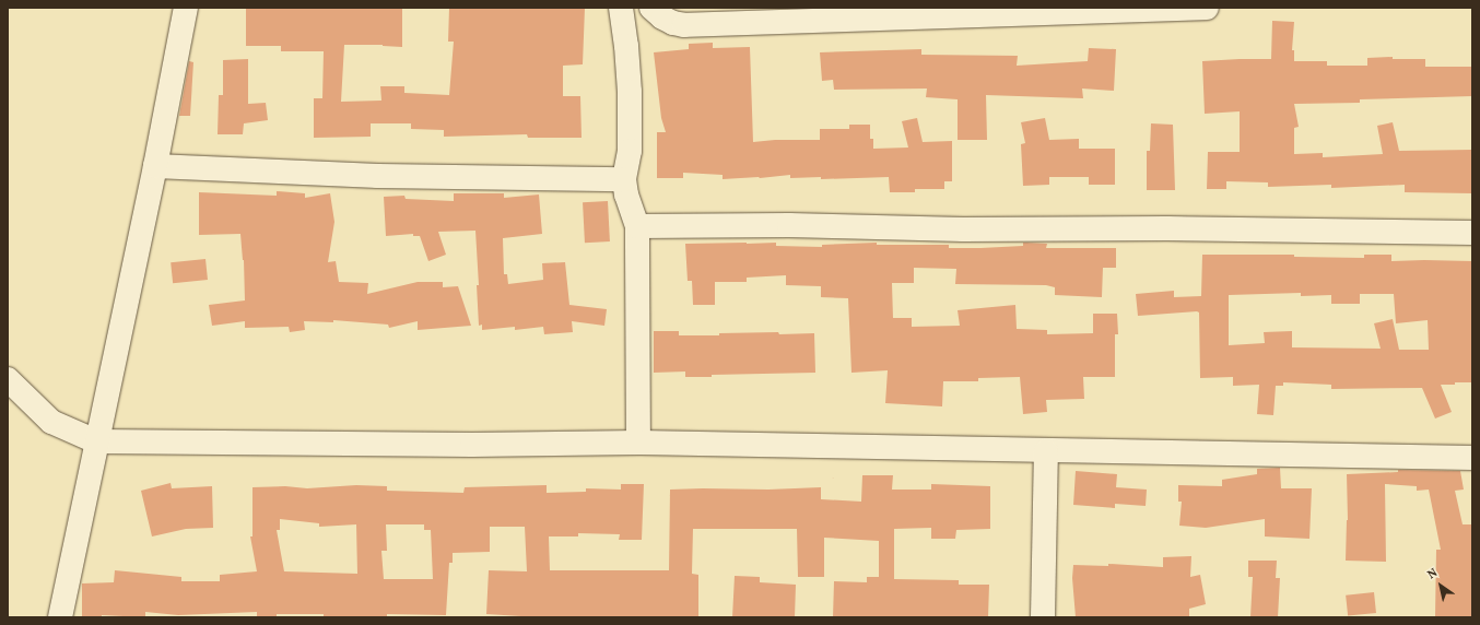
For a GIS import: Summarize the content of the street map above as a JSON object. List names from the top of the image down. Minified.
{"north":"top left"}
